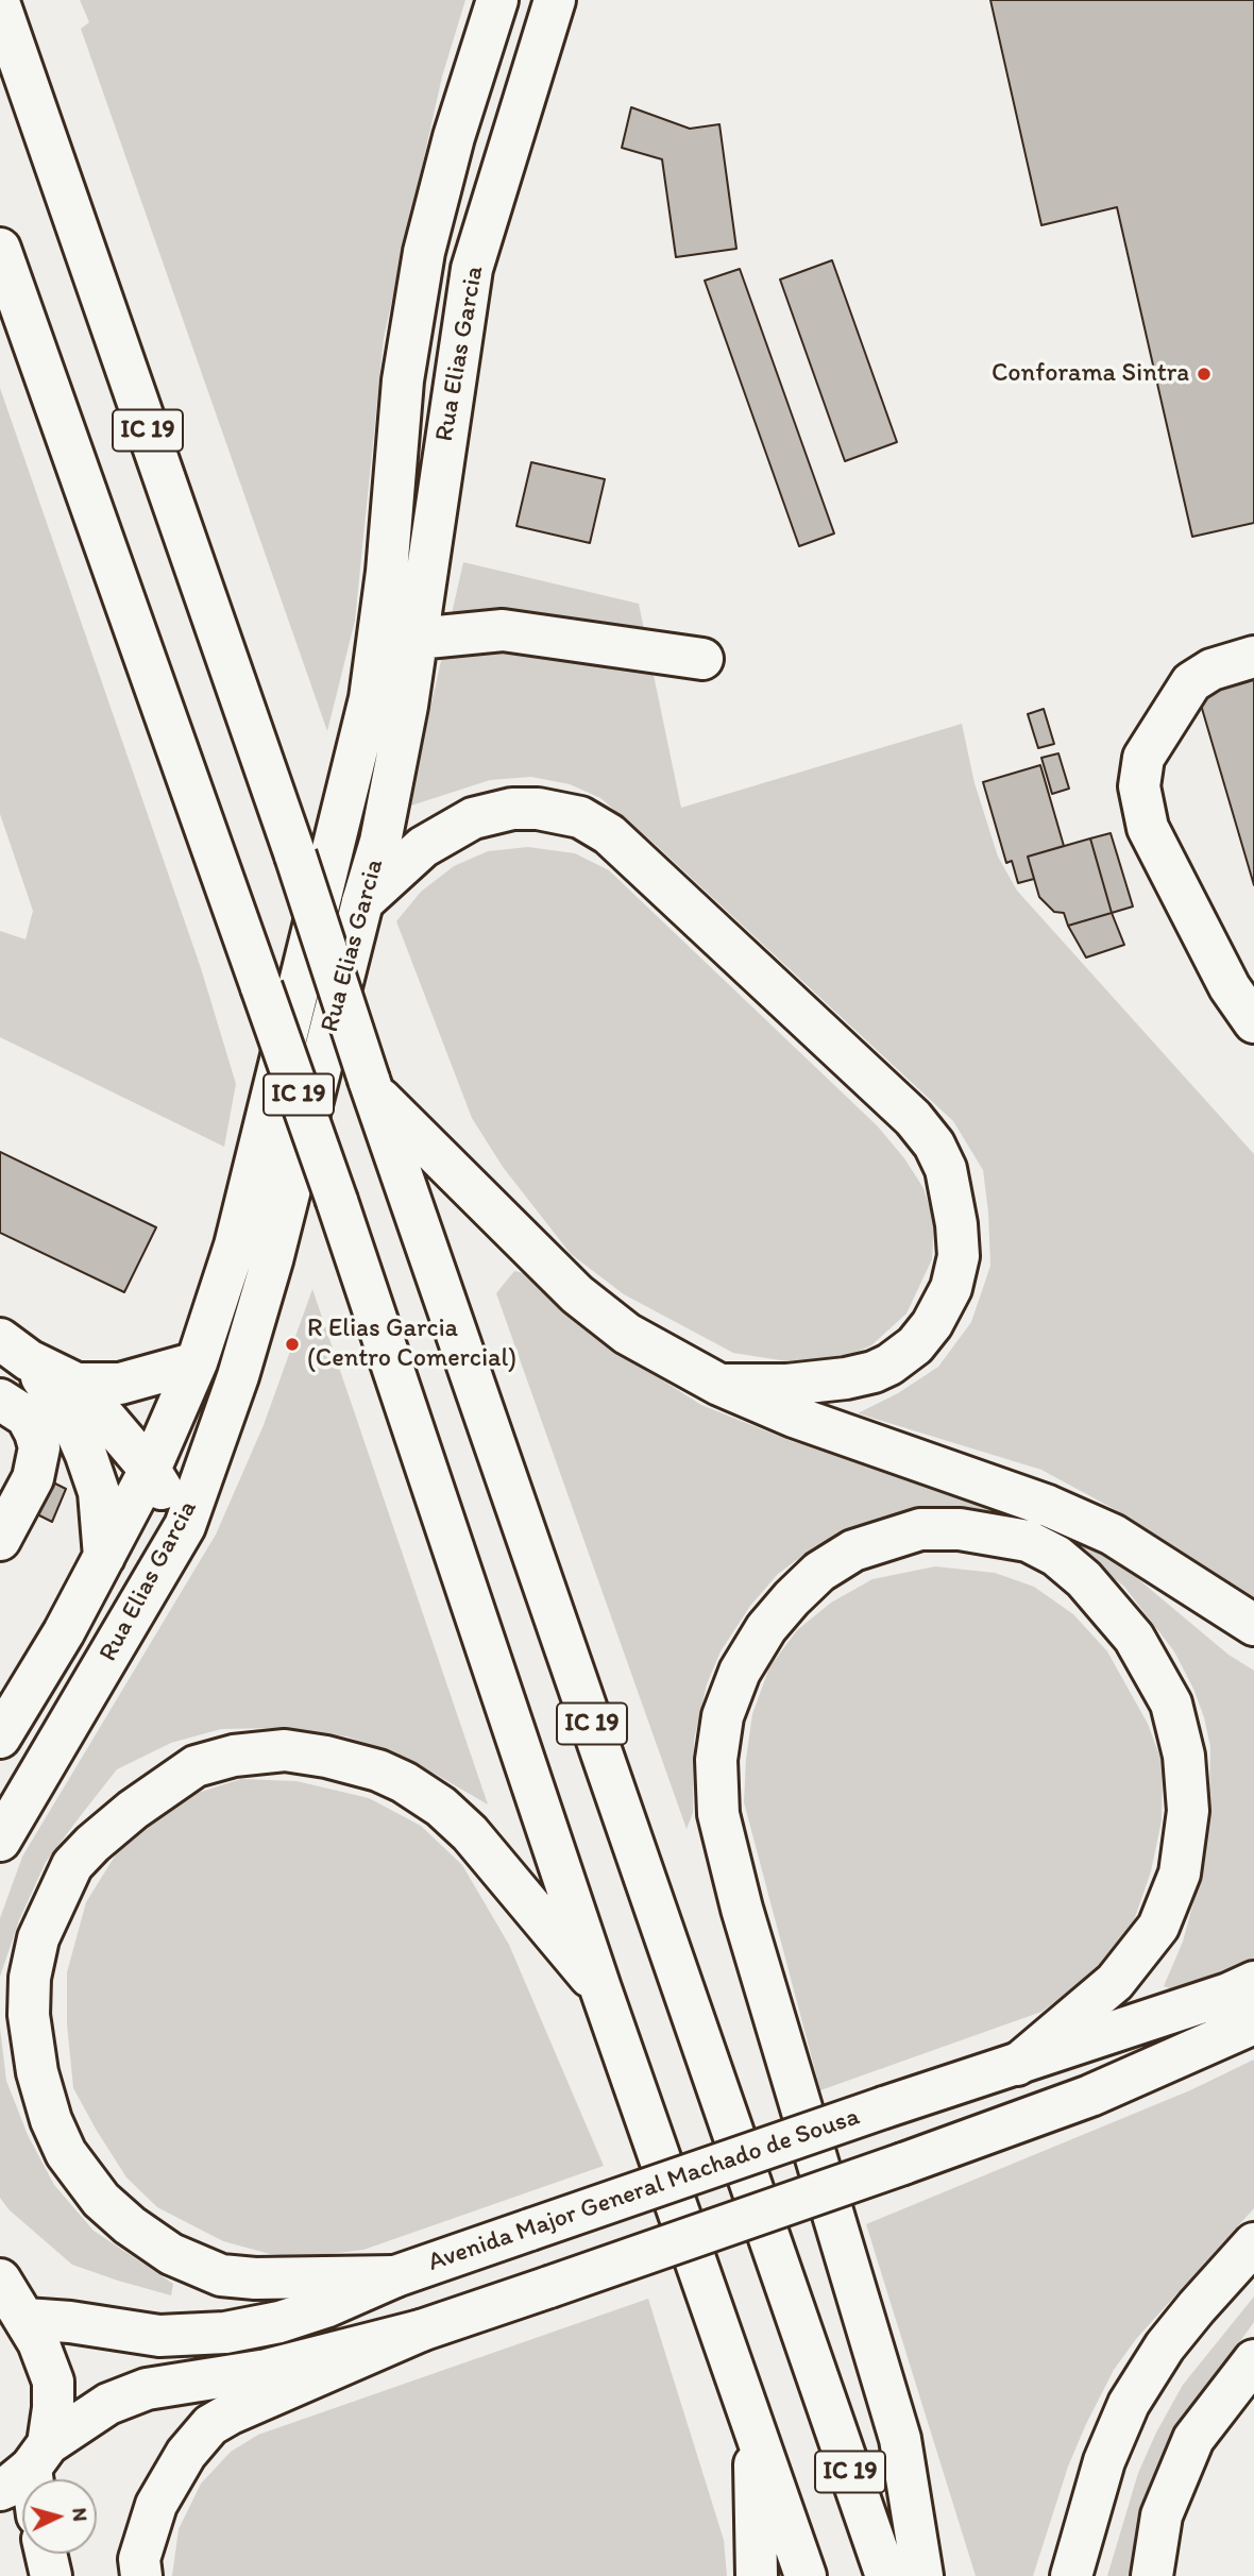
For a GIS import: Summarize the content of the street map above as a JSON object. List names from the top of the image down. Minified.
{"streets":{"main road":["Rua Elias Garcia","IC 19","Avenida Major General Machado de Sousa"]},"places":["Conforama Sintra","R Elias Garcia (Centro Comercial)"],"north":"right"}
